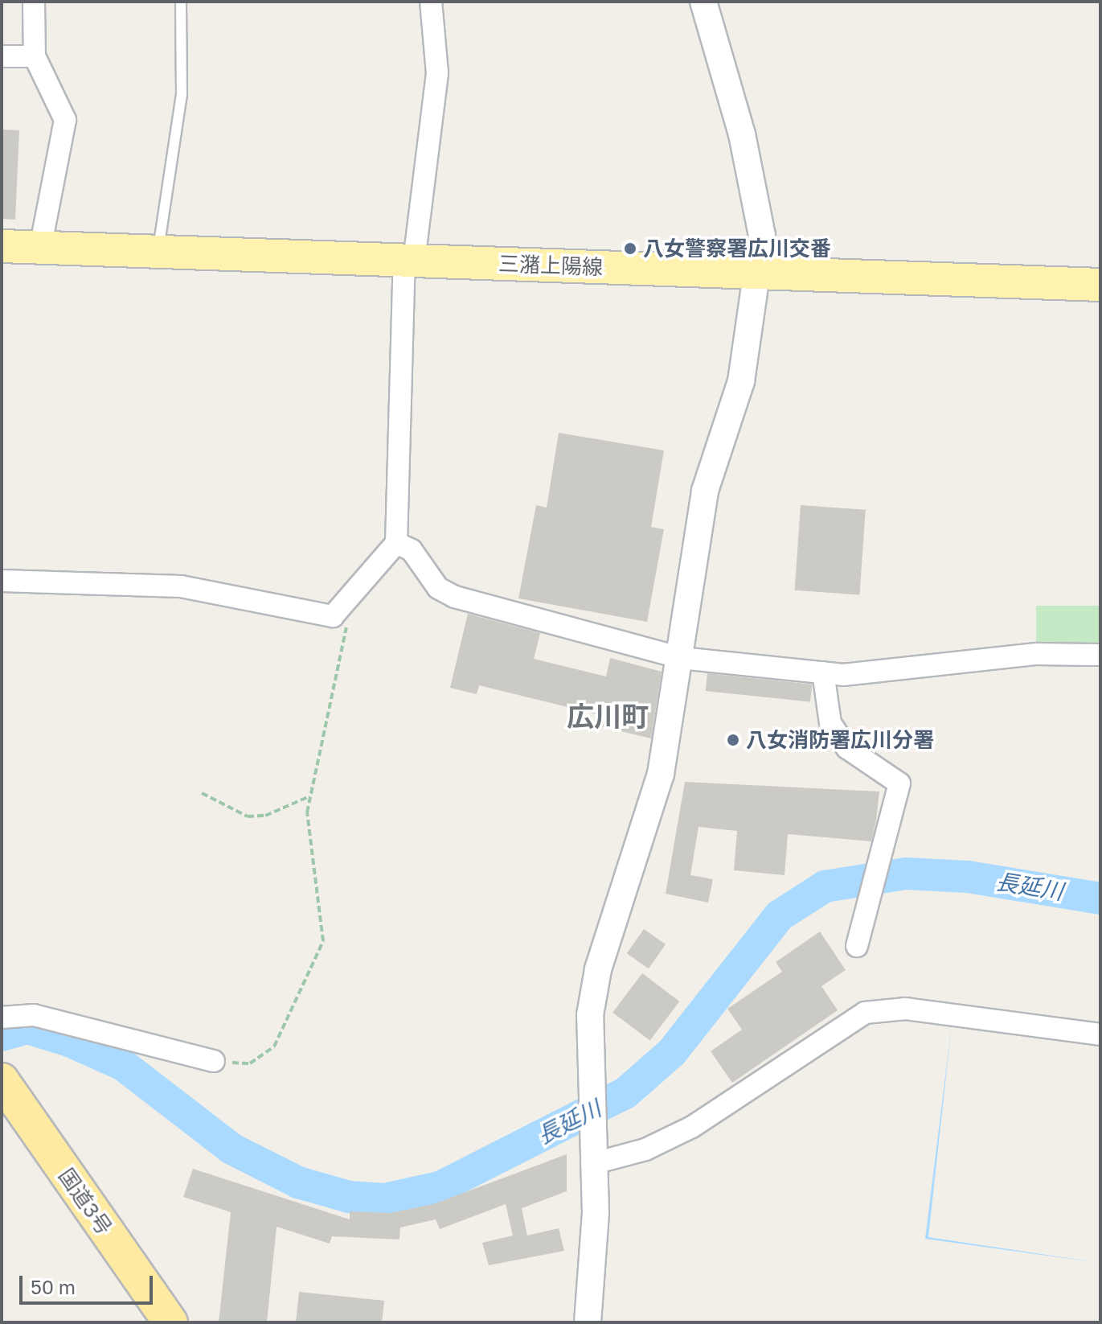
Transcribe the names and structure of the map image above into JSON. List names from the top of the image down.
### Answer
{
  "streets": {
    "highway": ["国道3号"],
    "main road": ["三潴上陽線"]
  },
  "districts": ["広川町"],
  "water": ["長延川"],
  "places": ["八女警察署広川交番", "八女消防署広川分署"],
  "scale_bar": "50 m"
}
